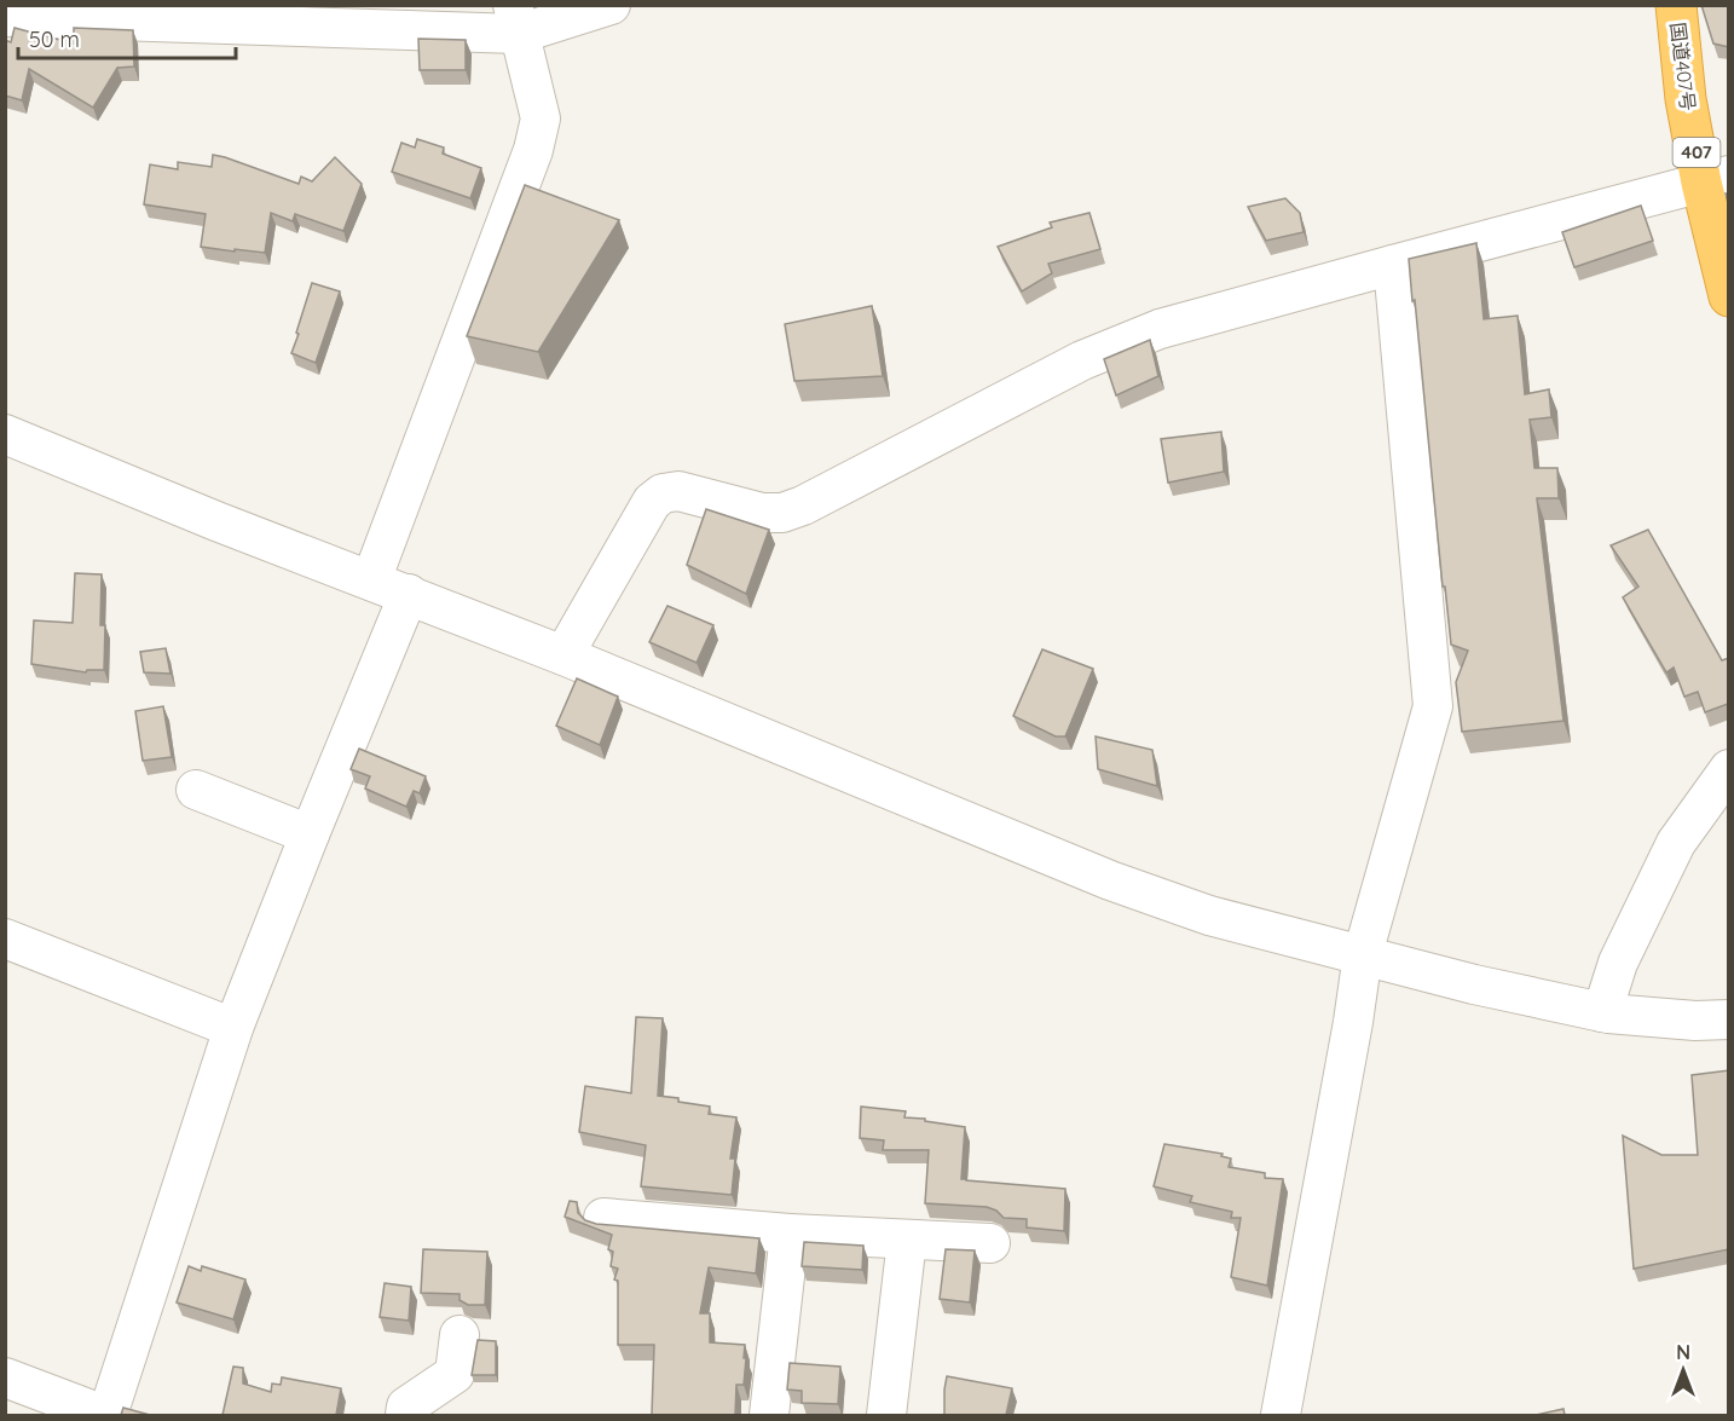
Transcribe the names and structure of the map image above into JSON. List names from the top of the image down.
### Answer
{
  "streets": {
    "highway": ["国道407号", "407"]
  },
  "scale_bar": "50 m",
  "north": "top"
}
